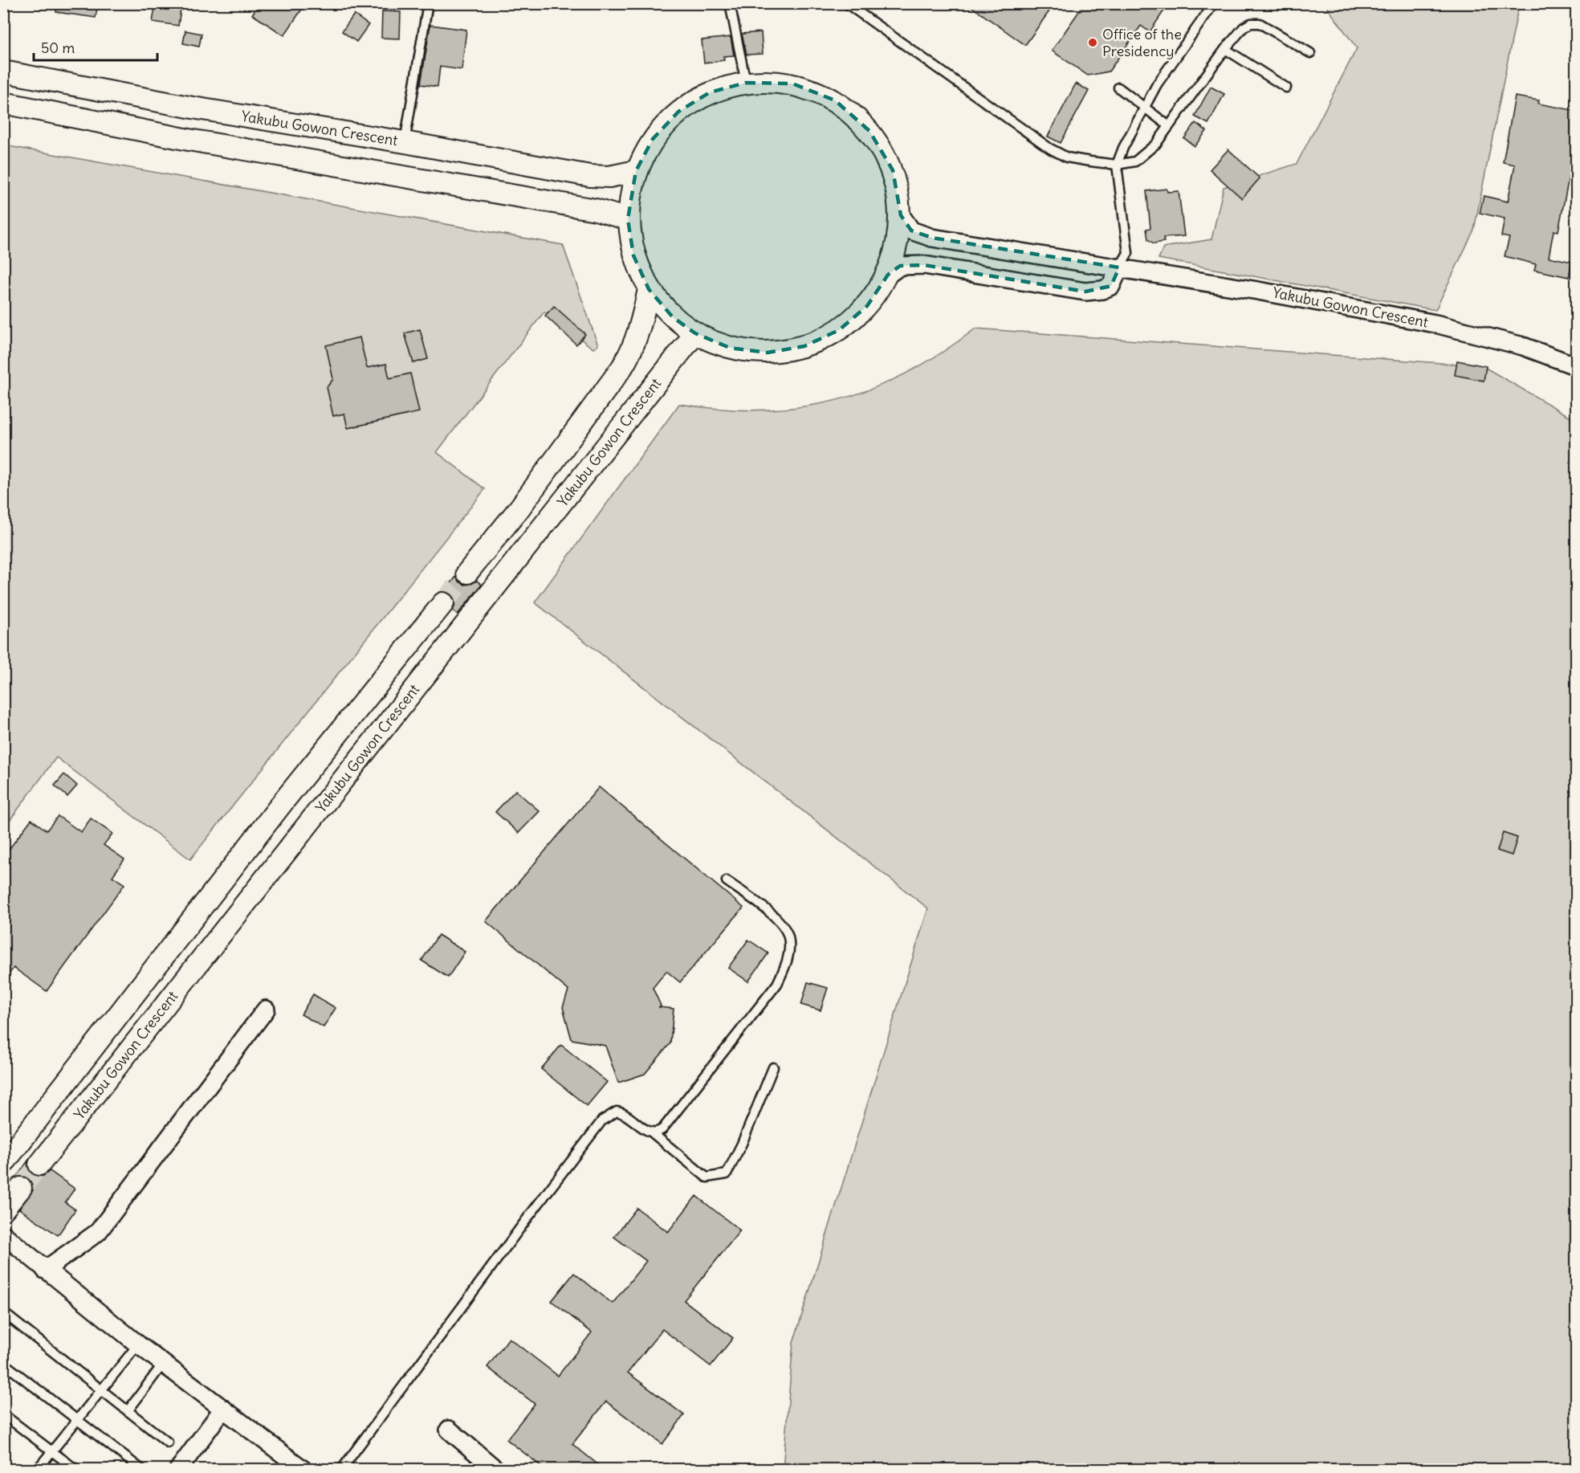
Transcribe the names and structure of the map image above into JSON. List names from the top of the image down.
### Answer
{
  "streets": {
    "street": ["Yakubu Gowon Crescent"]
  },
  "places": ["Office of the Presidency"],
  "scale_bar": "50 m"
}
